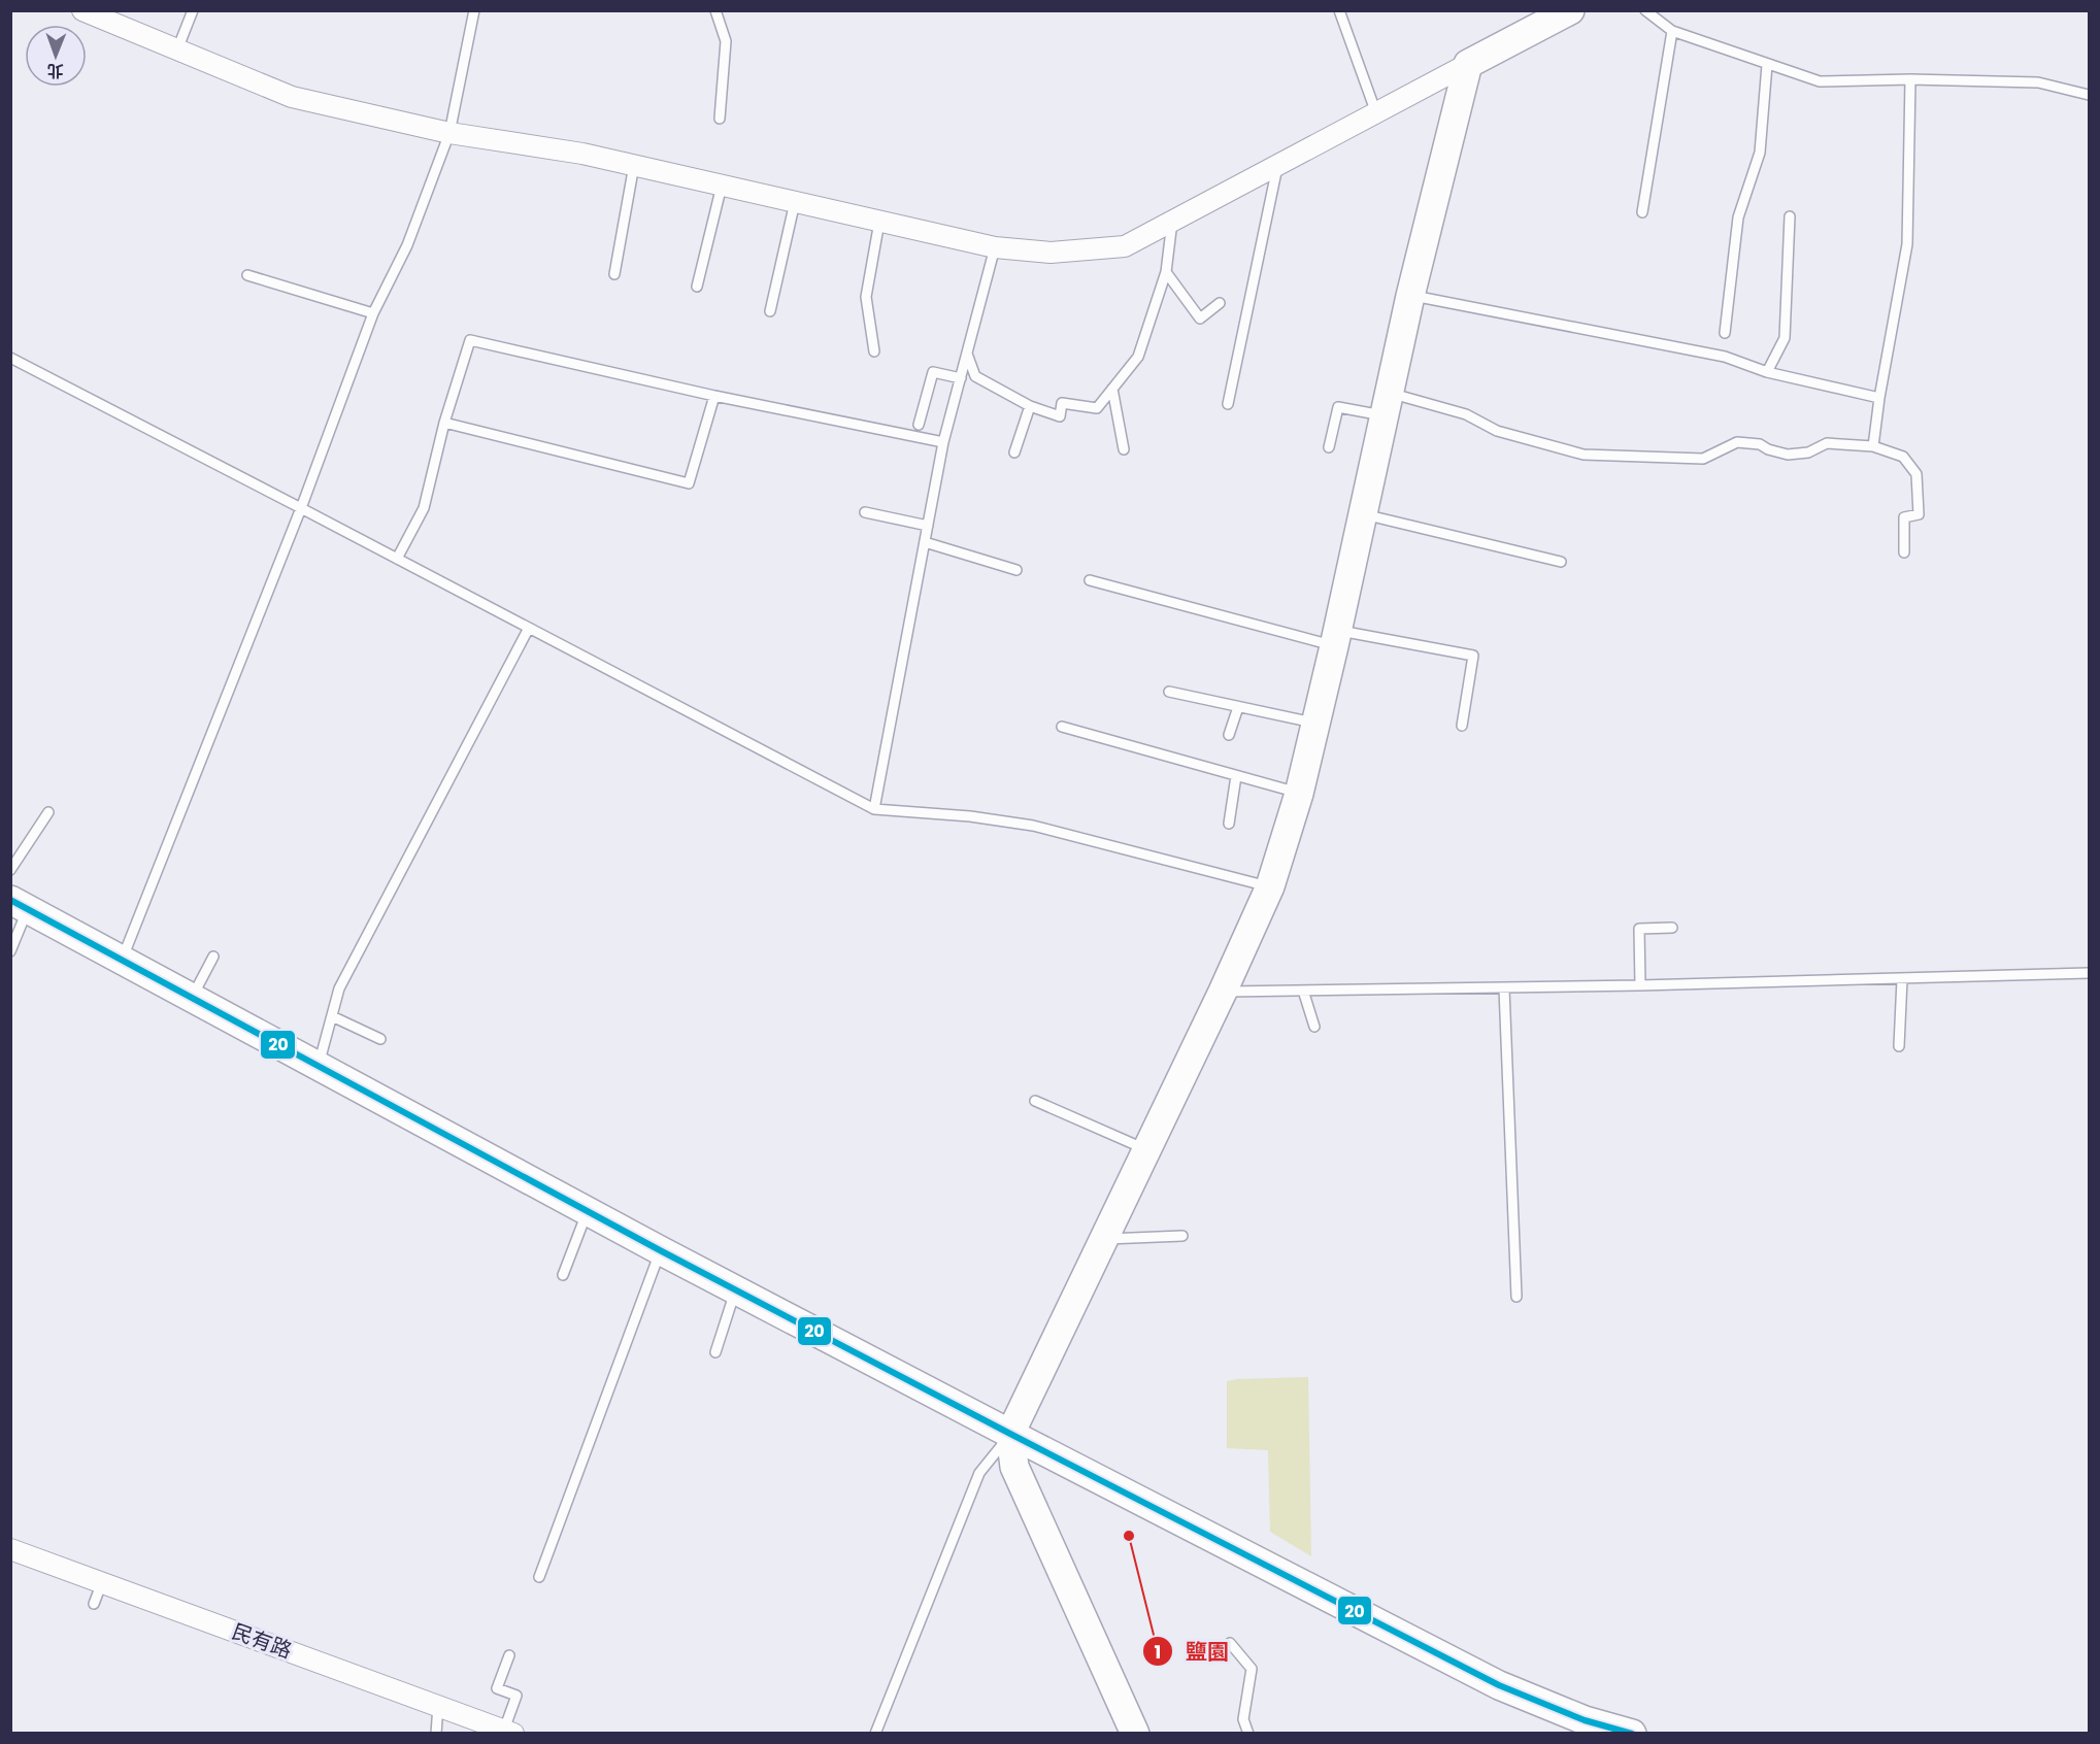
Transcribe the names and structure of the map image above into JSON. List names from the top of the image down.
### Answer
{
  "streets": {
    "street": ["民有路"]
  },
  "places": ["鹽園"],
  "lines": ["transit line 20"],
  "north": "bottom"
}
